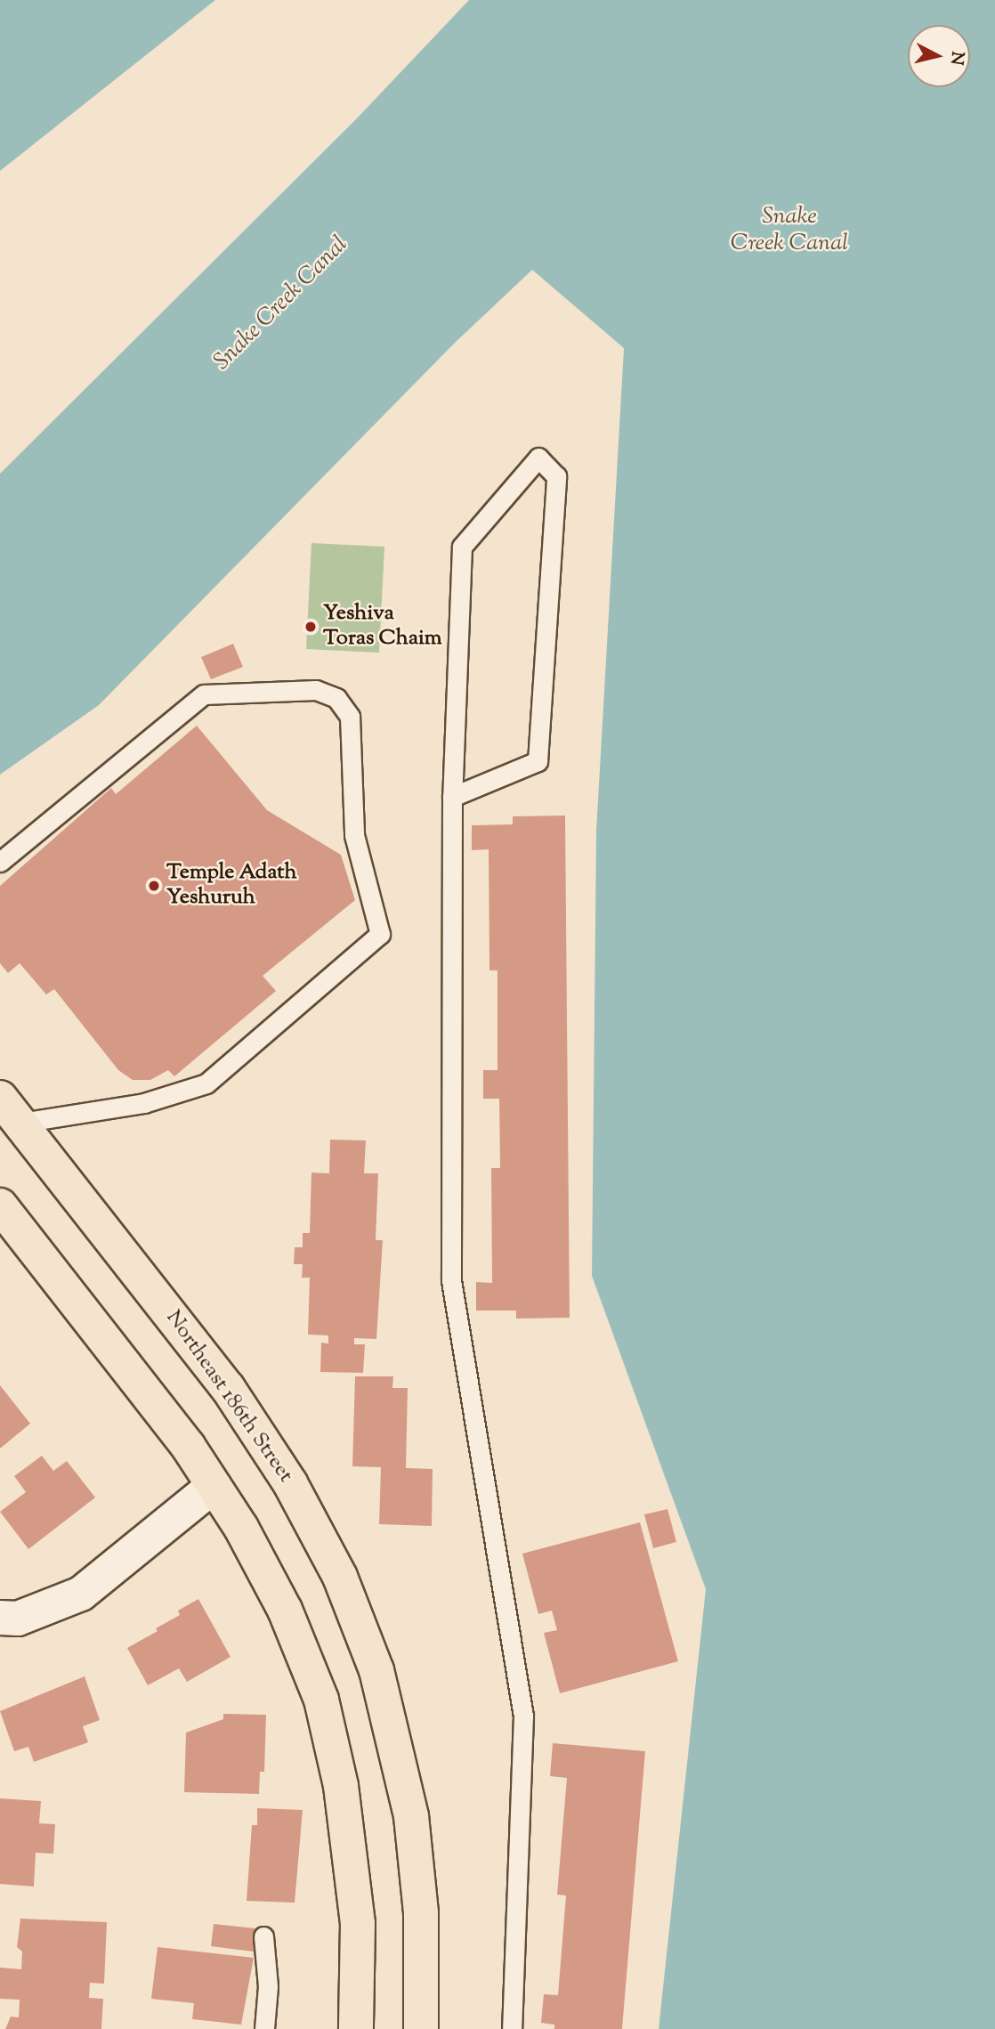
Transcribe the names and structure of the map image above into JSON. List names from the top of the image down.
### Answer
{
  "streets": {
    "main road": ["Northeast 186th Street"]
  },
  "water": ["Snake Creek Canal"],
  "places": ["Yeshiva Toras Chaim", "Temple Adath Yeshuruh"],
  "north": "right"
}
